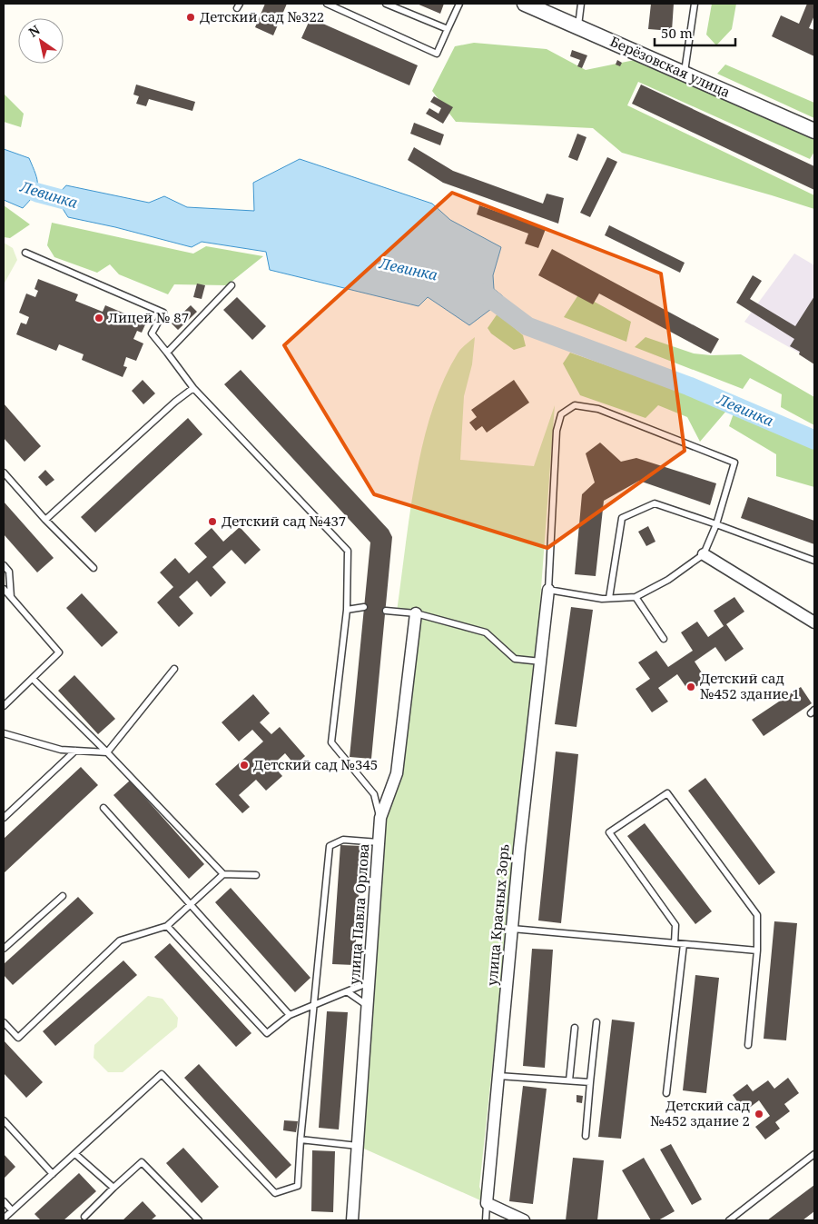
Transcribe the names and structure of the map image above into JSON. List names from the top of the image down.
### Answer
{
  "streets": {
    "street": ["Берёзовская улица", "улица Павла Орлова", "улица Красных Зорь"]
  },
  "water": ["Левинка"],
  "places": [
    "Детский сад №322",
    "Лицей № 87",
    "Детский сад №437",
    "Детский сад №452 здание 1",
    "Детский сад №345",
    "Детский сад №452 здание 2"
  ],
  "scale_bar": "50 m",
  "north": "top left"
}
